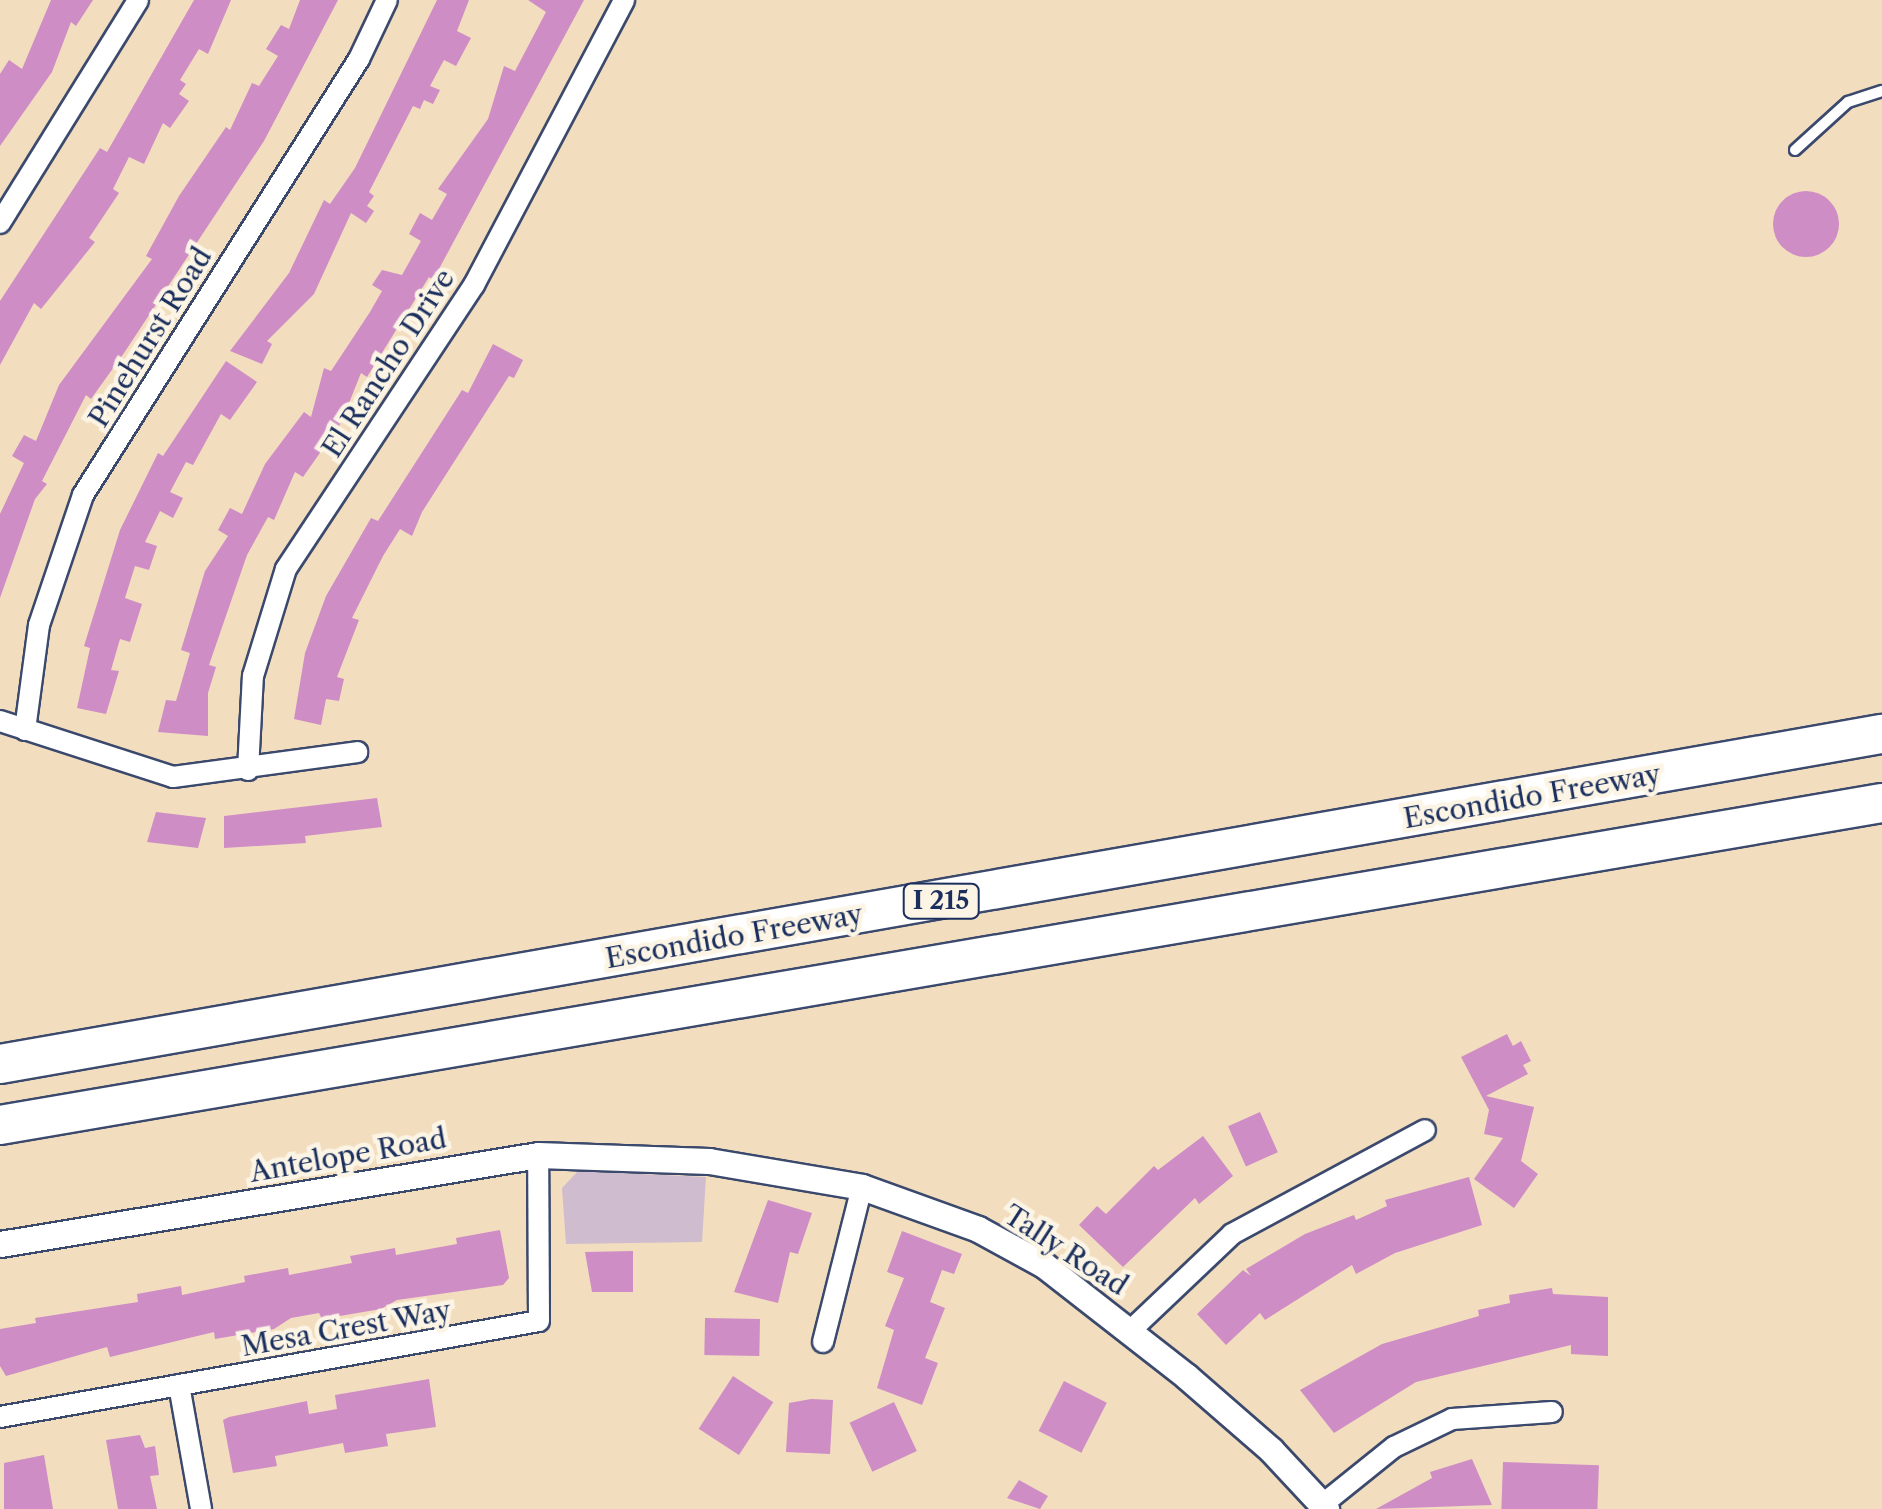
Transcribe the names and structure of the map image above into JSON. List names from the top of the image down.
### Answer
{
  "streets": {
    "highway": ["Escondido Freeway", "I 215"],
    "street": [
      "Pinehurst Road",
      "El Rancho Drive",
      "Antelope Road",
      "Tally Road",
      "Mesa Crest Way"
    ]
  },
  "crossings": [
    ["Antelope Road", "Tally Road"],
    ["Antelope Road", "Mesa Crest Way"]
  ]
}
